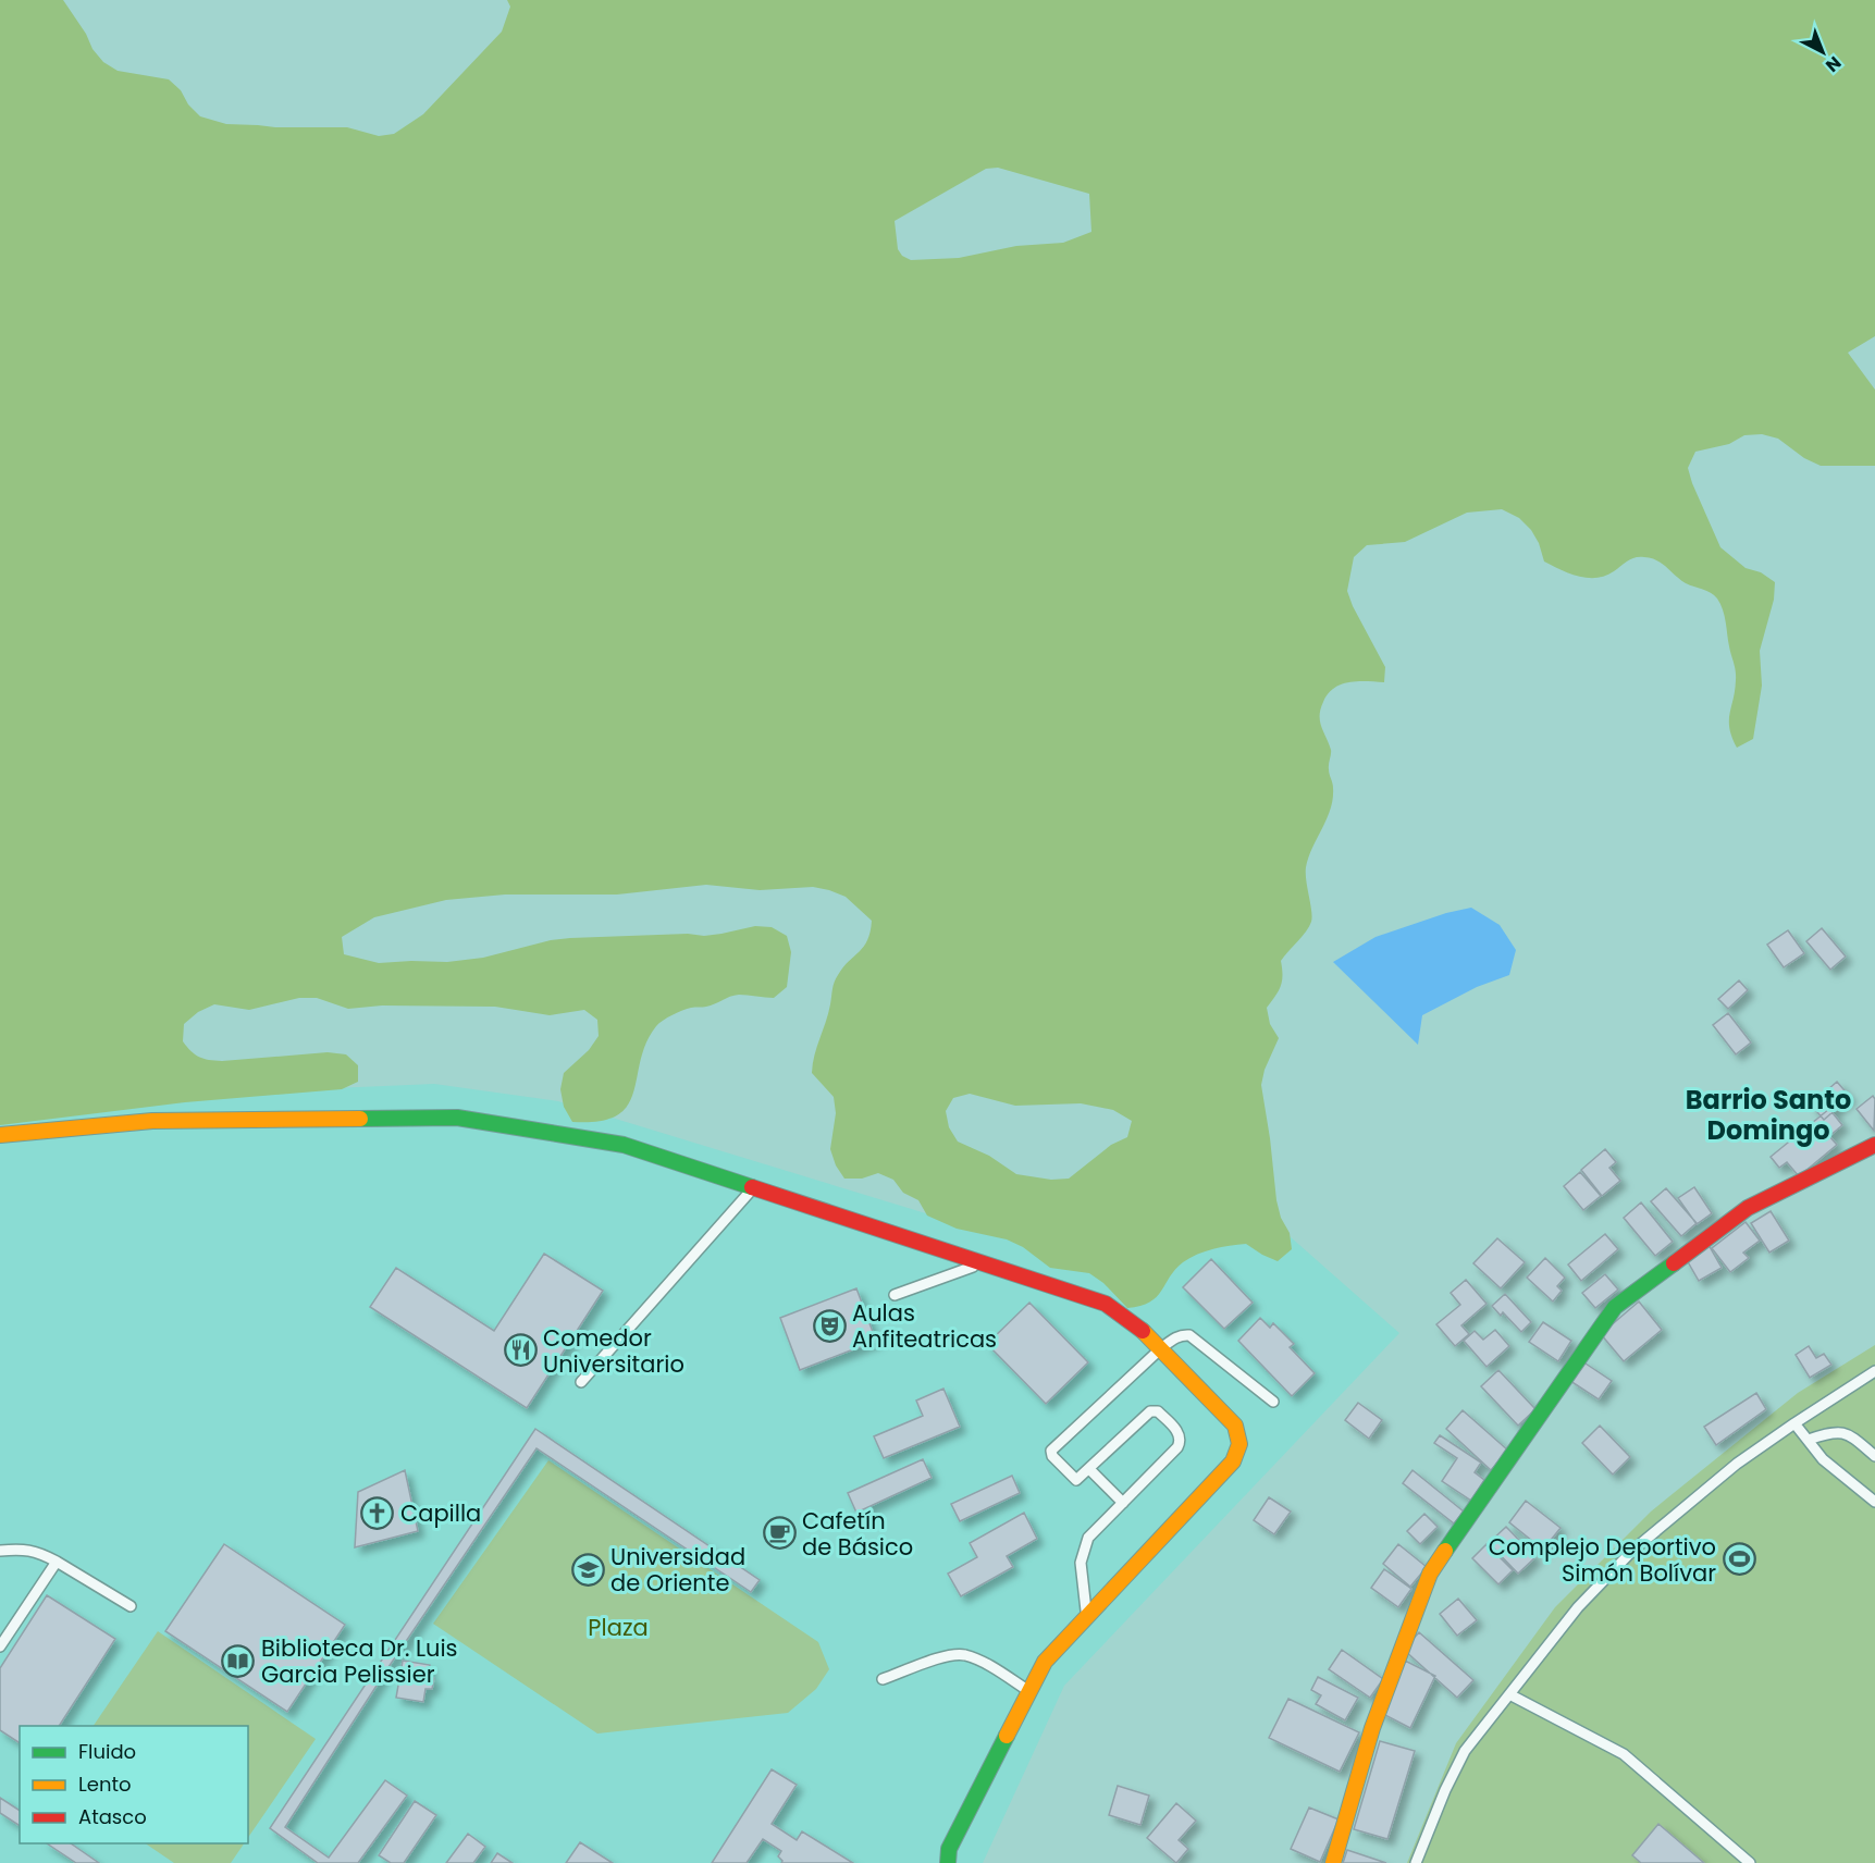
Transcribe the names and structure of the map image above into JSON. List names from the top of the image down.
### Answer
{
  "districts": ["Barrio Santo Domingo"],
  "parks": ["Plaza"],
  "places": {
    "theatre": ["Aulas Anfiteatricas"],
    "restaurant": ["Comedor Universitario"],
    "church": ["Capilla"],
    "cafe": ["Cafetín de Básico"],
    "sports": ["Complejo Deportivo Simón Bolívar"],
    "school or university": ["Universidad de Oriente"],
    "library": ["Biblioteca Dr. Luis Garcia Pelissier"]
  },
  "legend": ["Fluido", "Lento", "Atasco"],
  "north": "bottom right"
}
